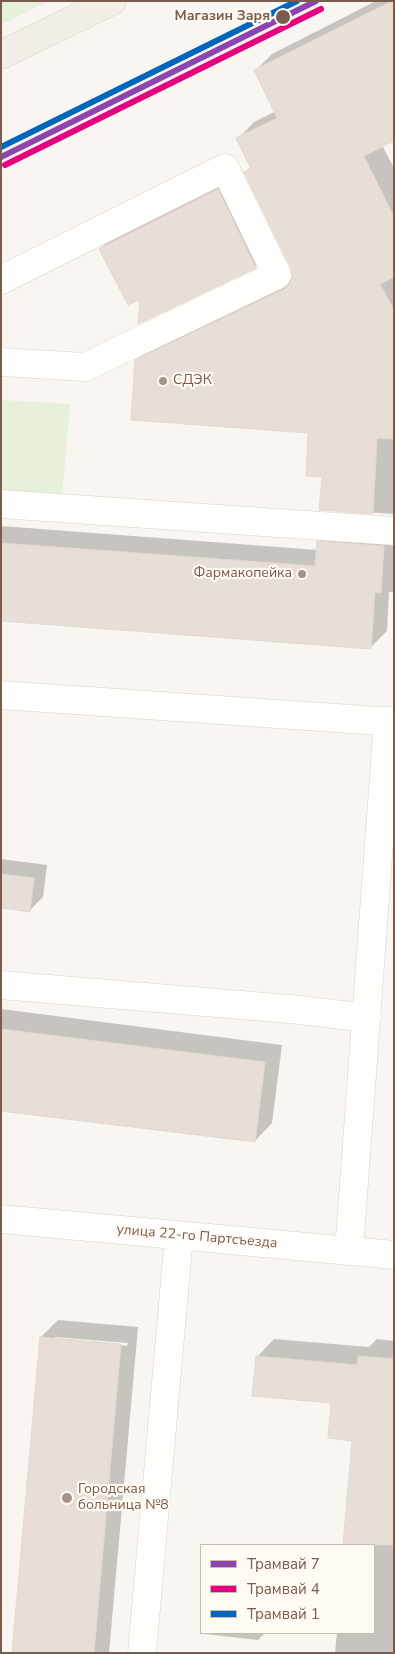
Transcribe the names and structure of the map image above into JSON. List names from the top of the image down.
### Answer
{
  "streets": {
    "street": ["улица 22-го Партсъезда"]
  },
  "places": [
    "Магазин Заря",
    "СДЭК",
    "Фармакопейка",
    "Городская больница №8"
  ],
  "lines": ["tram line 7", "tram line 1", "tram line 4"],
  "legend": ["Трамвай 7", "Трамвай 4", "Трамвай 1"]
}
